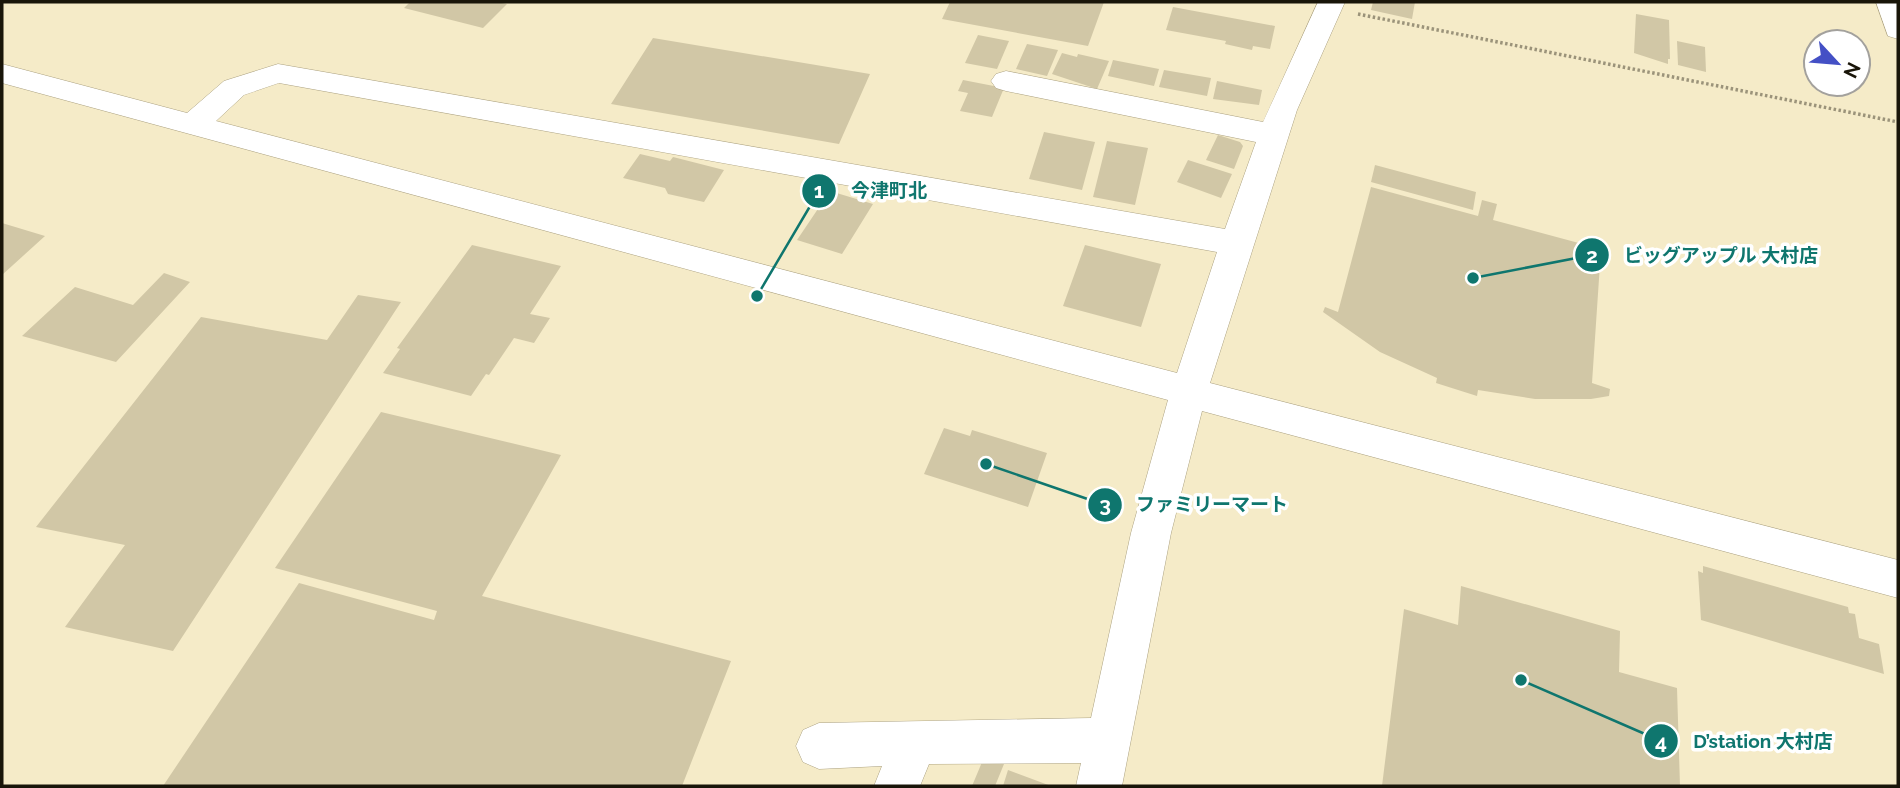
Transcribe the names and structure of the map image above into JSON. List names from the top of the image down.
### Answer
{
  "places": [
    "ビッグアップル 大村店",
    "今津町北",
    "ファミリーマート",
    "D’station 大村店"
  ],
  "north": "bottom right"
}
